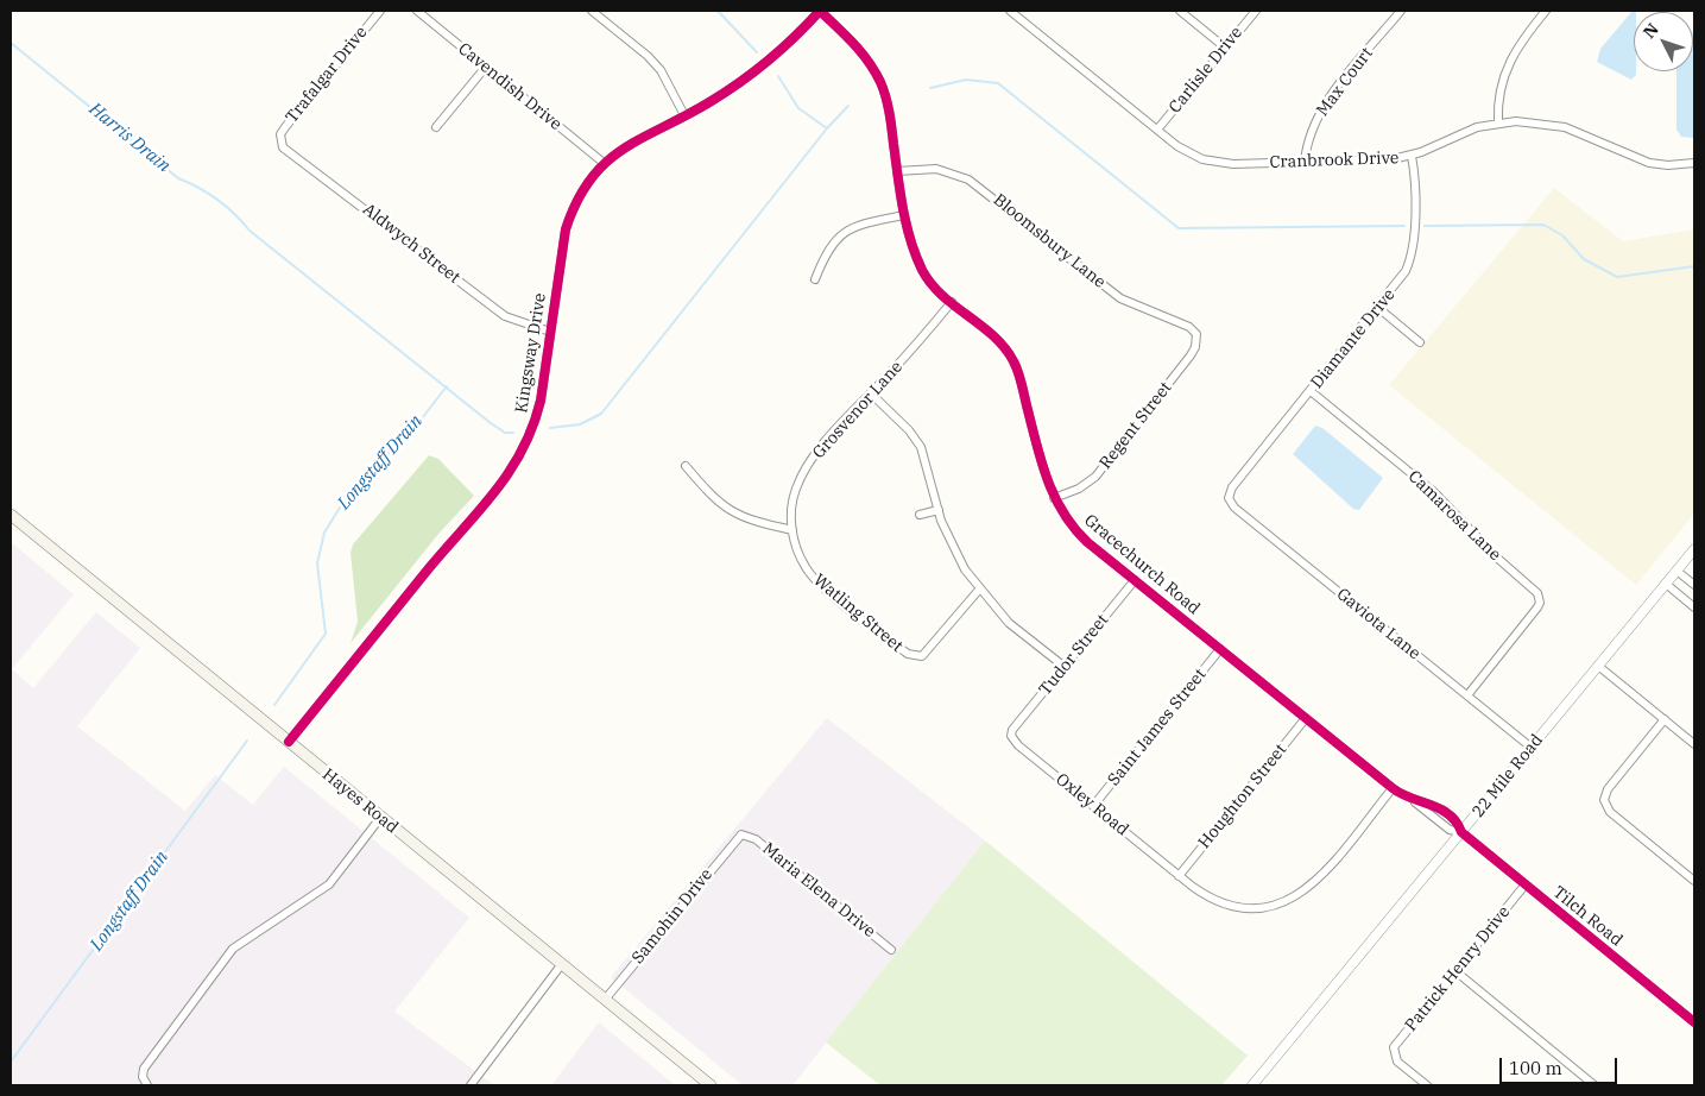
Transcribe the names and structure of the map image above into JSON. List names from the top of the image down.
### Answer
{
  "streets": {
    "main road": ["Hayes Road"],
    "street": [
      "Carlisle Drive",
      "Trafalgar Drive",
      "Max Court",
      "Cavendish Drive",
      "Cranbrook Drive",
      "Bloomsbury Lane",
      "Aldwych Street",
      "Diamante Drive",
      "Kingsway Drive",
      "Grosvenor Lane",
      "Regent Street",
      "Camarosa Lane",
      "Gracechurch Road",
      "Watling Street",
      "Gaviota Lane",
      "Tudor Street",
      "Saint James Street",
      "22 Mile Road",
      "Houghton Street",
      "Oxley Road",
      "Maria Elena Drive",
      "Samohin Drive",
      "Tilch Road",
      "Patrick Henry Drive"
    ]
  },
  "crossings": [
    ["Carlisle Drive", "Cranbrook Drive"],
    ["Trafalgar Drive", "Aldwych Street"],
    ["Max Court", "Cranbrook Drive"],
    ["Cavendish Drive", "Kingsway Drive"],
    ["Cranbrook Drive", "Diamante Drive"],
    ["Bloomsbury Lane", "Regent Street"],
    ["Bloomsbury Lane", "Gracechurch Road"],
    ["Aldwych Street", "Kingsway Drive"],
    ["Diamante Drive", "Camarosa Lane"],
    ["Diamante Drive", "Gaviota Lane"],
    ["Kingsway Drive", "Gracechurch Road"],
    ["Kingsway Drive", "Hayes Road"],
    ["Grosvenor Lane", "Gracechurch Road"],
    ["Grosvenor Lane", "Watling Street"],
    ["Regent Street", "Gracechurch Road"],
    ["Camarosa Lane", "Gaviota Lane"],
    ["Gracechurch Road", "Tudor Street"],
    ["Gracechurch Road", "Saint James Street"],
    ["Gracechurch Road", "22 Mile Road"],
    ["Gracechurch Road", "Houghton Street"],
    ["Gracechurch Road", "Oxley Road"],
    ["Gracechurch Road", "Tilch Road"],
    ["Gaviota Lane", "22 Mile Road"],
    ["Tudor Street", "Oxley Road"],
    ["Saint James Street", "Oxley Road"],
    ["22 Mile Road", "Tilch Road"],
    ["Houghton Street", "Oxley Road"],
    ["Hayes Road", "Samohin Drive"],
    ["Maria Elena Drive", "Samohin Drive"],
    ["Tilch Road", "Patrick Henry Drive"]
  ],
  "water": ["Harris Drain", "Longstaff Drain"],
  "scale_bar": "100 m",
  "north": "top left"
}
